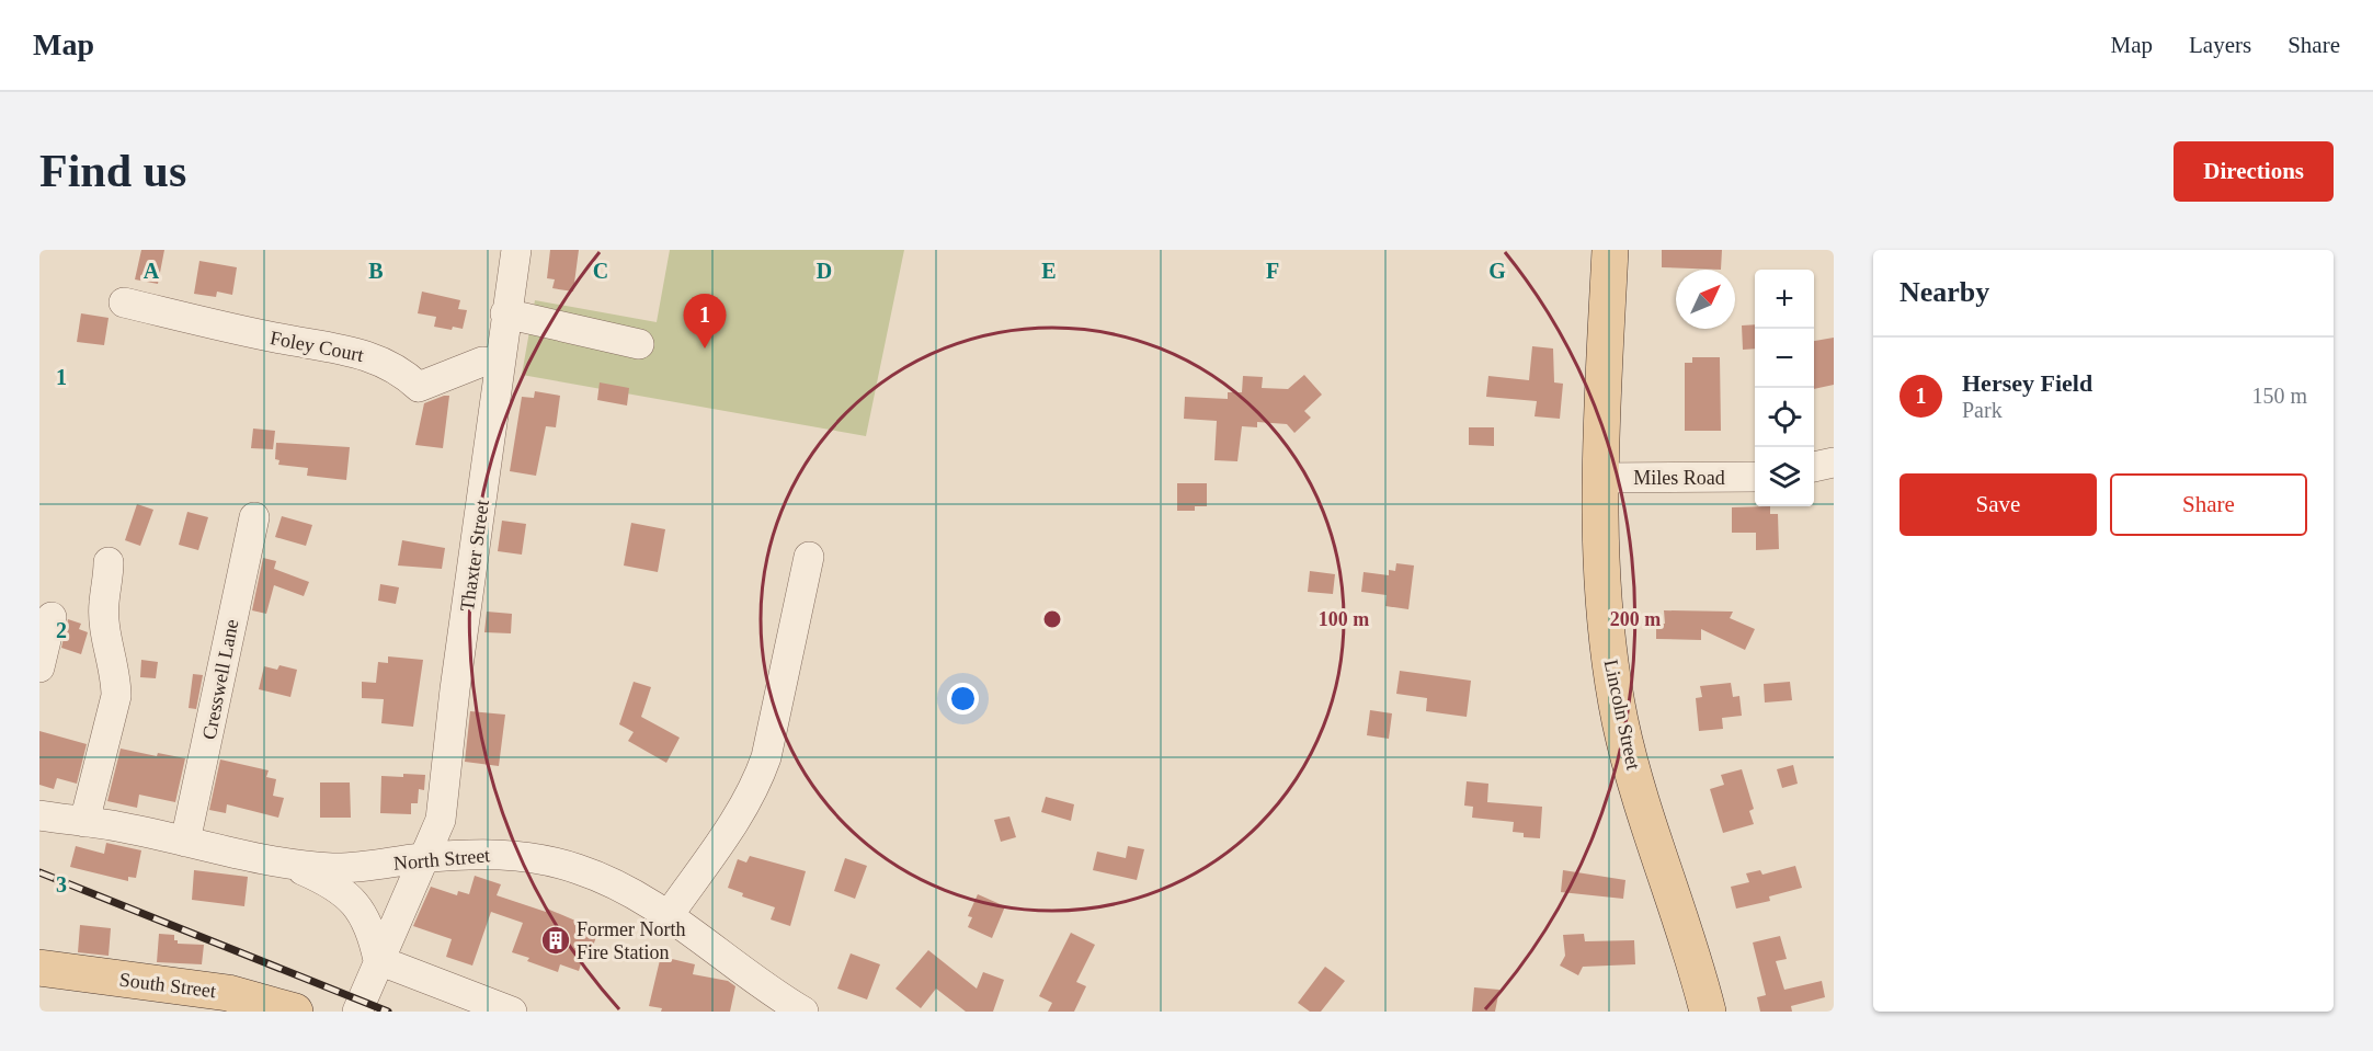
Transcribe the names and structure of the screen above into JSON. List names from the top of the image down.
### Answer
{
  "streets": {
    "main road": ["Lincoln Street", "South Street"],
    "street": [
      "Foley Court",
      "Miles Road",
      "Thaxter Street",
      "Cresswell Lane",
      "North Street"
    ]
  },
  "crossings": [
    ["Foley Court", "Thaxter Street"],
    ["Miles Road", "Lincoln Street"],
    ["Thaxter Street", "North Street"],
    ["Cresswell Lane", "North Street"]
  ],
  "places": {
    "building": ["Former North Fire Station"]
  },
  "north": "top right",
  "page": {
    "header": "Map",
    "nav": ["Map", "Layers", "Share"],
    "buttons": [
      "Directions",
      ["Save", "Share"]
    ],
    "title": "Find us",
    "heading": "Nearby",
    "map_buttons": ["+", "−"],
    "pins": "1",
    "list": [
      {
        "mark": "1",
        "name": "Hersey Field",
        "note": "Park",
        "value": "150 m"
      }
    ]
  },
  "grid": {
    "columns": [
      "A",
      "B",
      "C",
      "D",
      "E",
      "F",
      "G"
    ],
    "rows": ["1", "2", "3"]
  },
  "rings": ["100 m", "200 m"]
}
